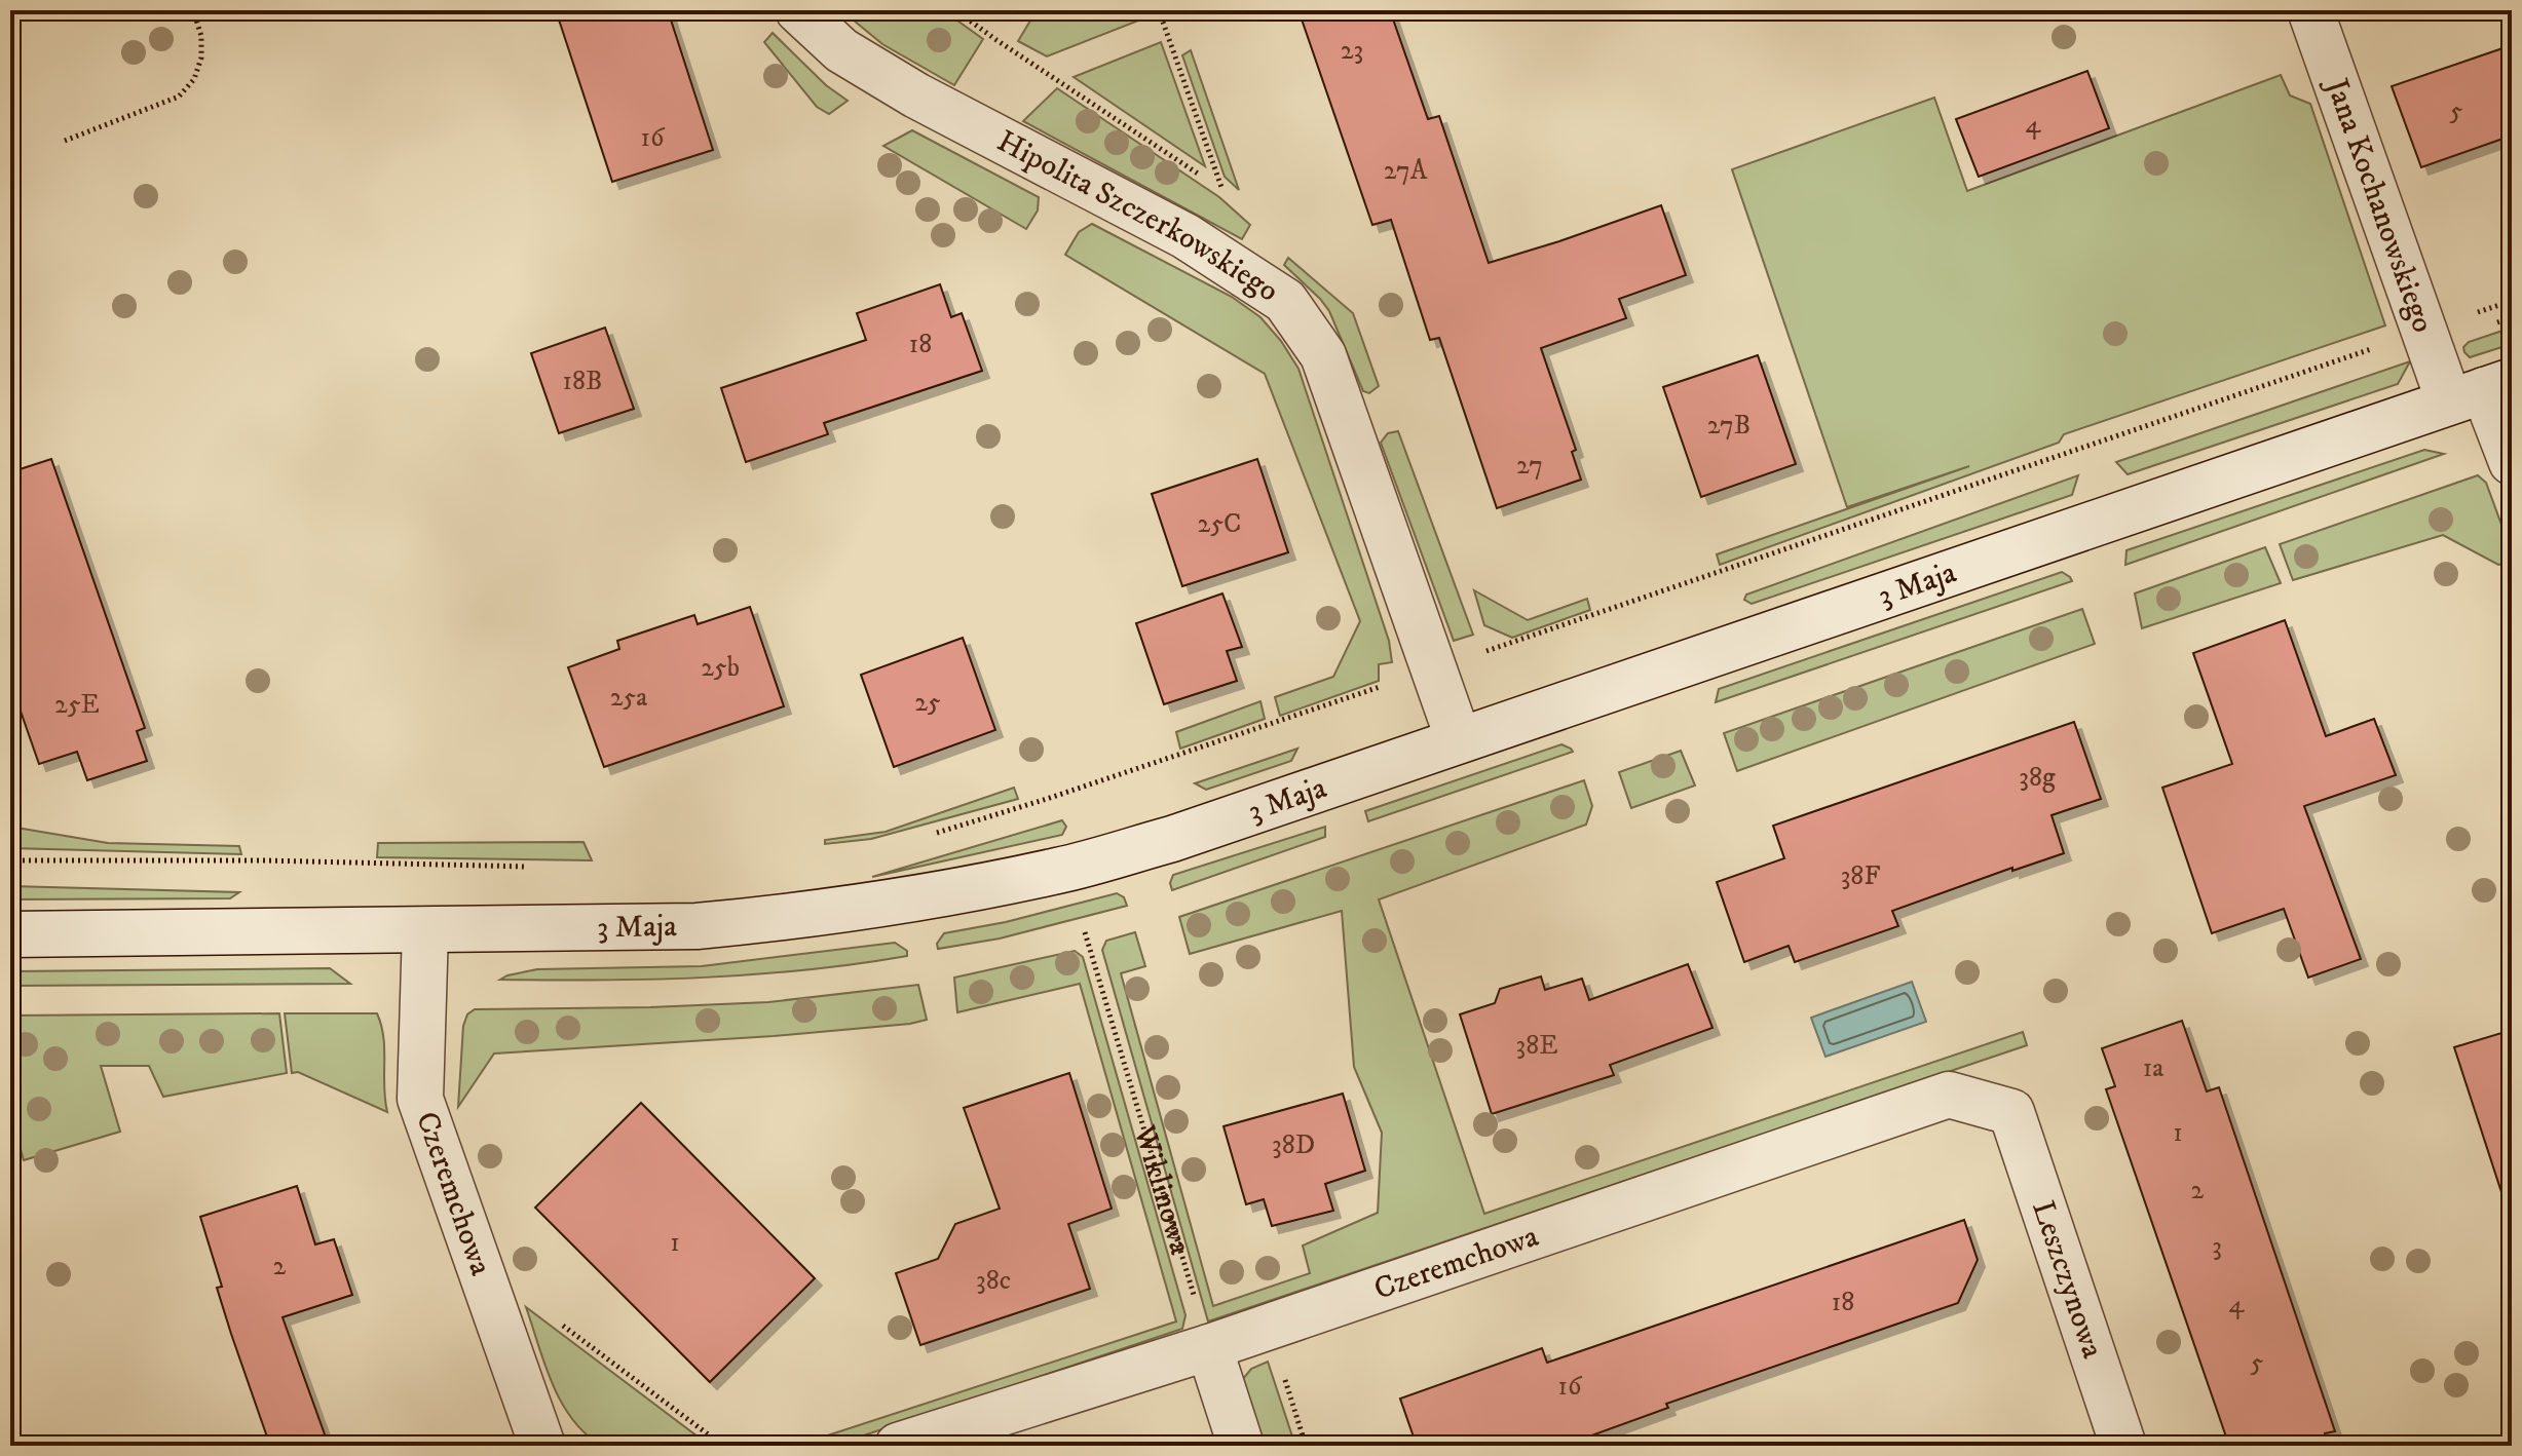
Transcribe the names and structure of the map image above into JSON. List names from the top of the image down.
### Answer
{
  "streets": {
    "street": [
      "Jana Kochanowskiego",
      "Hipolita Szczerkowskiego",
      "3 Maja",
      "Czeremchowa",
      "Leszczynowa"
    ],
    "path": ["Wiklinowa"]
  },
  "crossings": [
    ["Jana Kochanowskiego", "3 Maja"],
    ["Hipolita Szczerkowskiego", "3 Maja"],
    ["3 Maja", "Czeremchowa"],
    ["Wiklinowa", "Czeremchowa"],
    ["Czeremchowa", "Leszczynowa"]
  ],
  "house_numbers": [
    "23",
    "5",
    "4",
    "16",
    "27A",
    "18",
    "18B",
    "27B",
    "27",
    "25C",
    "25b",
    "25a",
    "25",
    "25E",
    "38g",
    "38F",
    "38E",
    "1a",
    "1",
    "38D",
    "2",
    "1",
    "3",
    "2",
    "38c",
    "18",
    "4",
    "5",
    "16"
  ]
}
